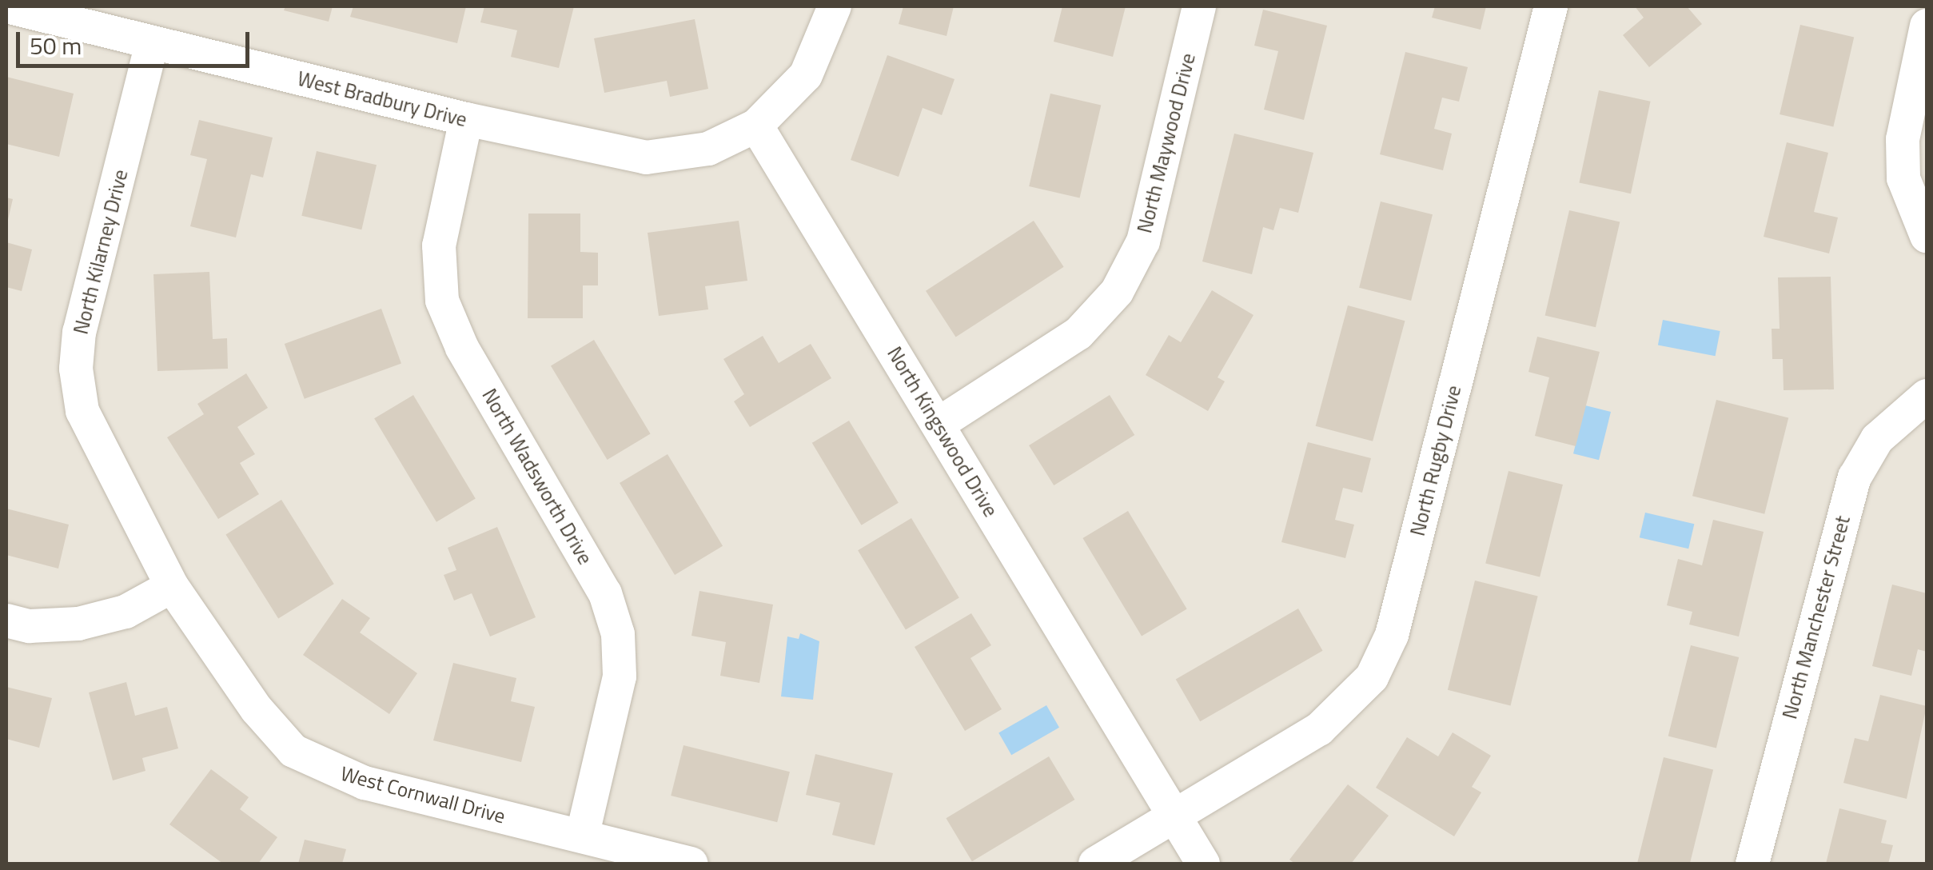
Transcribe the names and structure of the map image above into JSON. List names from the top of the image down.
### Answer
{
  "streets": {
    "street": [
      "West Bradbury Drive",
      "North Maywood Drive",
      "North Kilarney Drive",
      "North Kingswood Drive",
      "North Rugby Drive",
      "North Wadsworth Drive",
      "North Manchester Street",
      "West Cornwall Drive"
    ]
  },
  "crossings": [
    ["West Bradbury Drive", "North Kilarney Drive"],
    ["West Bradbury Drive", "North Kingswood Drive"],
    ["West Bradbury Drive", "North Wadsworth Drive"],
    ["North Maywood Drive", "North Kingswood Drive"],
    ["North Kilarney Drive", "West Cornwall Drive"],
    ["North Kingswood Drive", "North Rugby Drive"],
    ["North Wadsworth Drive", "West Cornwall Drive"]
  ],
  "scale_bar": "50 m"
}
